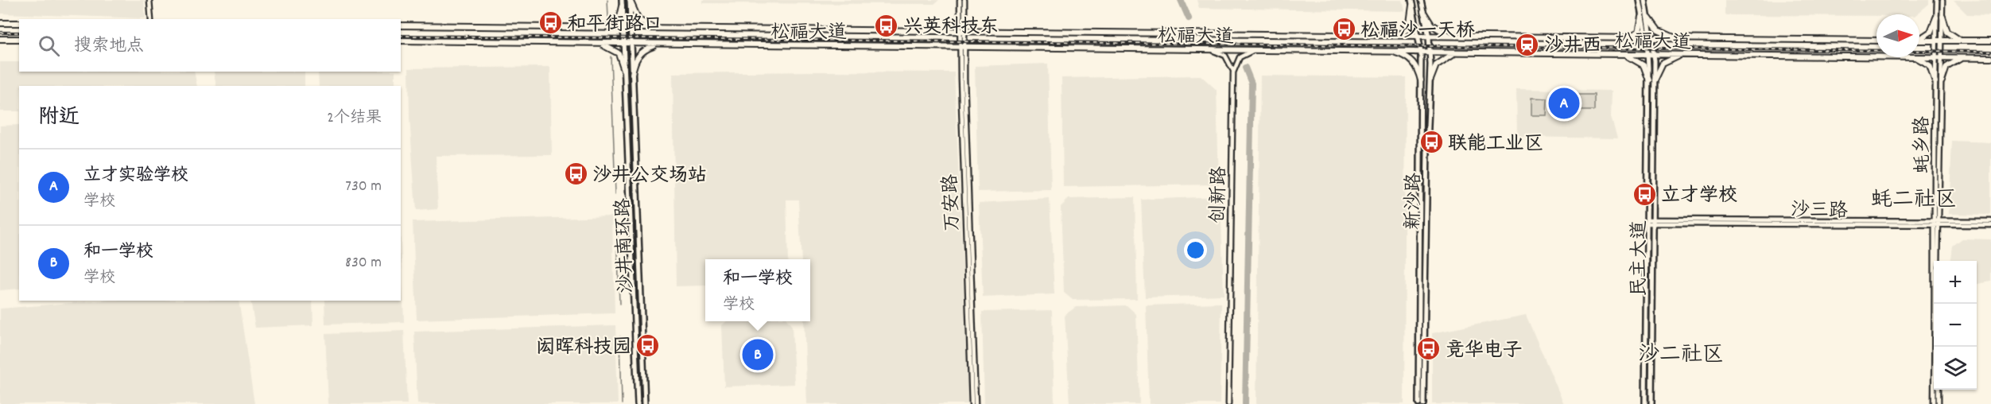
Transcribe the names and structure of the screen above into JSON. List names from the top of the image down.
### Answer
{
  "streets": {
    "main road": [
      "松福大道",
      "新沙路",
      "沙井南环路",
      "民主大道"
    ],
    "street": [
      "蚝乡路",
      "创新路",
      "万安路",
      "沙三路"
    ]
  },
  "crossings": [
    ["松福大道", "蚝乡路"],
    ["松福大道", "新沙路"],
    ["松福大道", "万安路"],
    ["松福大道", "沙井南环路"],
    ["松福大道", "民主大道"],
    ["蚝乡路", "沙三路"],
    ["沙三路", "民主大道"]
  ],
  "districts": ["蚝二社区", "沙二社区"],
  "places": {
    "bus stop": [
      "和平街路口",
      "兴英科技东",
      "松福沙一天桥",
      "联能工业区",
      "沙井公交场站",
      "立才学校",
      "闳晖科技园",
      "竞华电子"
    ],
    "station": ["沙井西"]
  },
  "north": "right",
  "page": {
    "search": "搜索地点",
    "pins": ["A", "B"],
    "heading": ["附近", "2个结果"],
    "list": [
      {
        "mark": "A",
        "name": "立才实验学校",
        "note": "学校",
        "value": "730 m"
      },
      {
        "mark": "B",
        "name": "和一学校",
        "note": "学校",
        "value": "830 m"
      }
    ],
    "popup": ["和一学校", "学校"],
    "map_buttons": ["+", "−"]
  }
}
